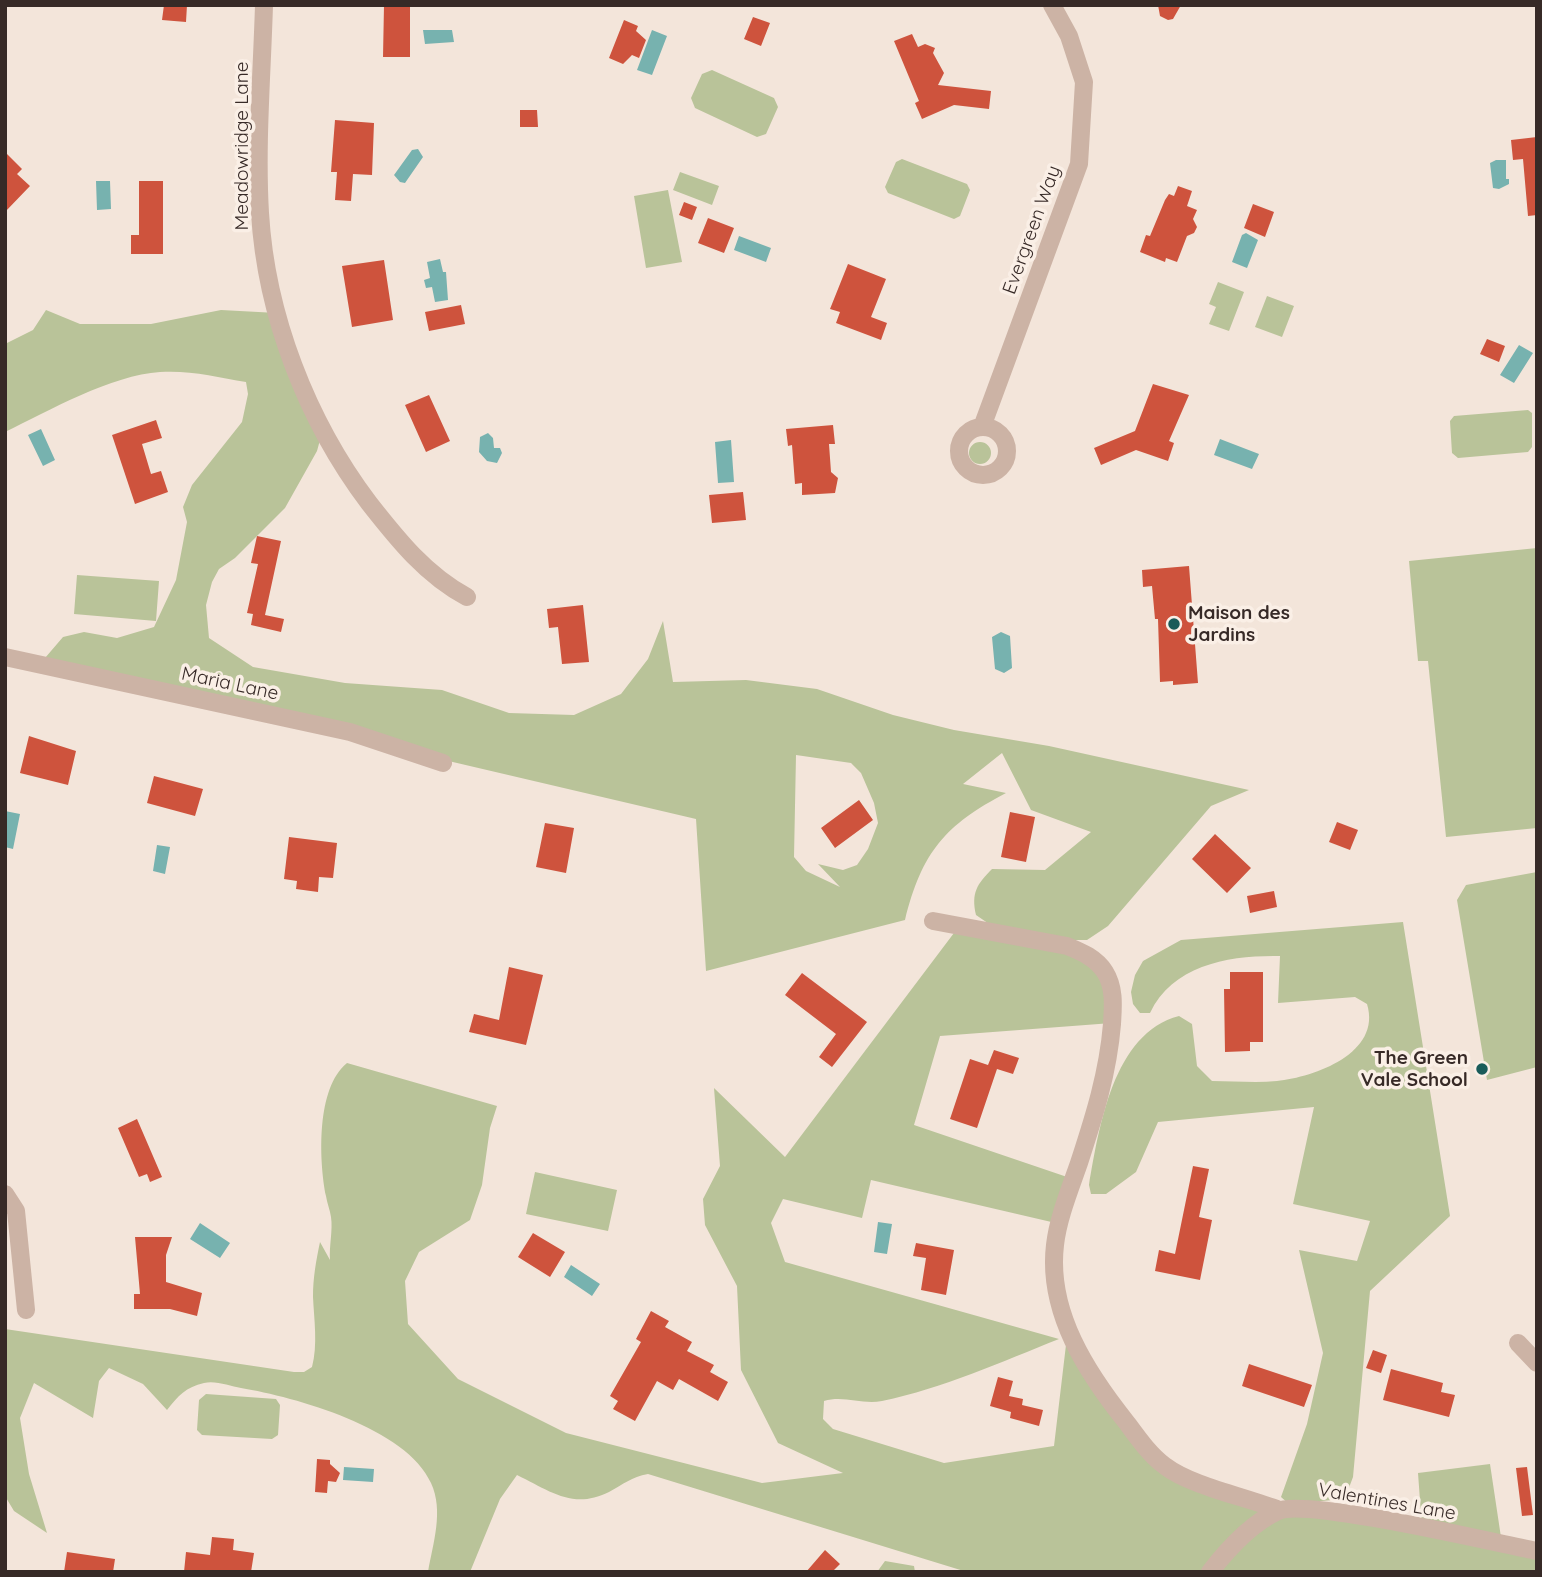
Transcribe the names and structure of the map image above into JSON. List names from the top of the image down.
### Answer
{
  "streets": {
    "street": [
      "Meadowridge Lane",
      "Evergreen Way",
      "Maria Lane",
      "Valentines Lane"
    ]
  },
  "places": ["Maison des Jardins", "The Green Vale School"]
}
